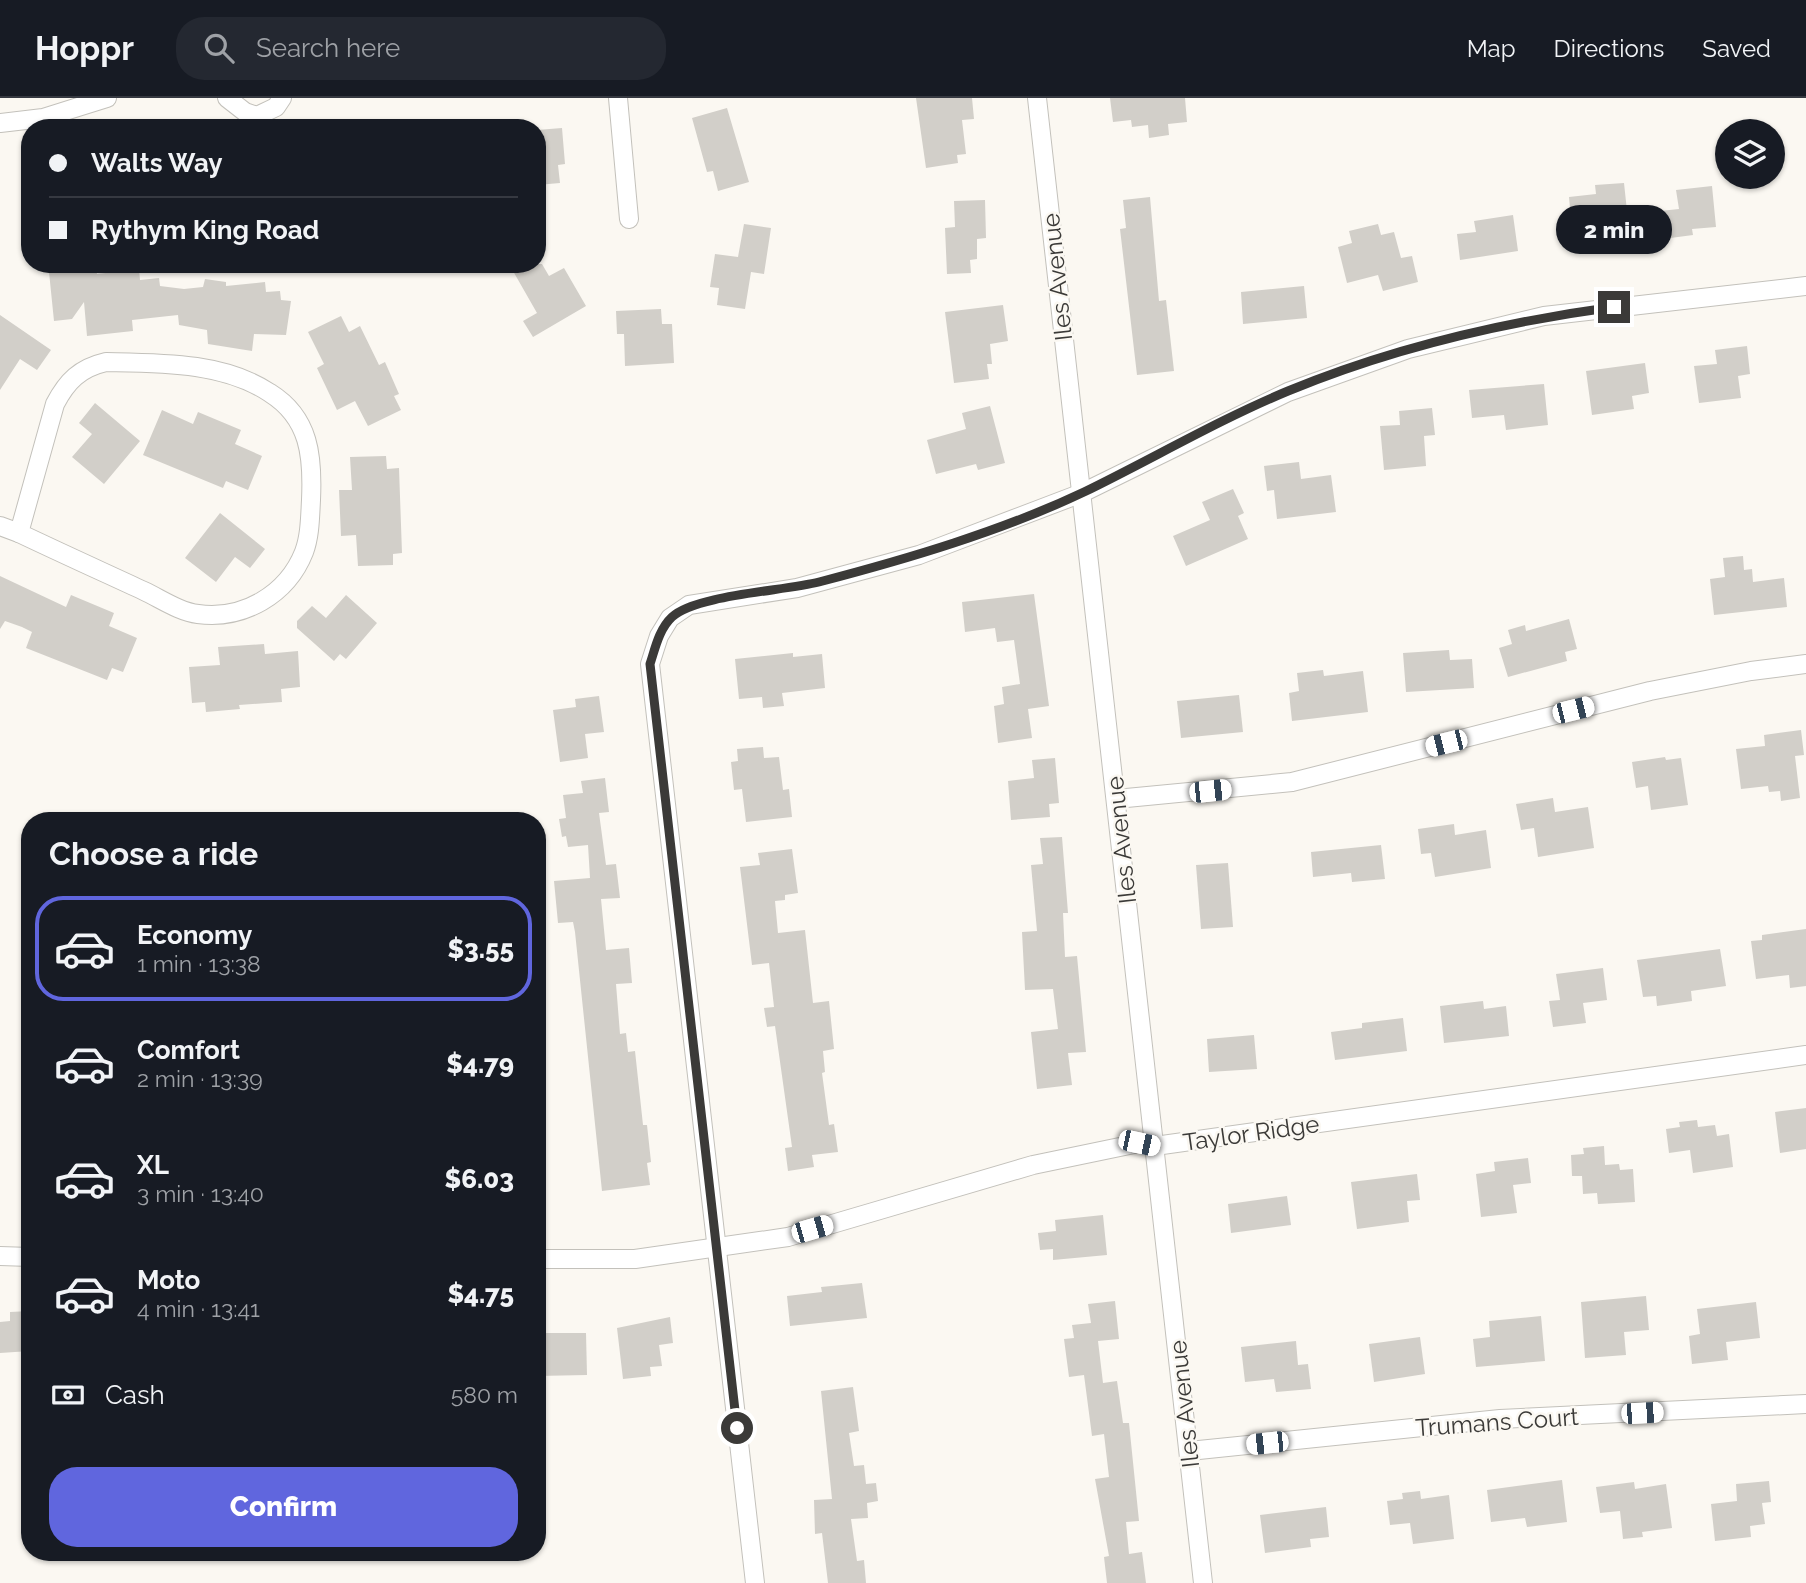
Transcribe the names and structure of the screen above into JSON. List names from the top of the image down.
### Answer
{
  "streets": {
    "street": ["Iles Avenue", "Taylor Ridge", "Trumans Court"]
  },
  "crossings": [
    ["Iles Avenue", "Taylor Ridge"],
    ["Iles Avenue", "Trumans Court"]
  ],
  "page": {
    "header": "Hoppr",
    "search": "Search here",
    "nav": ["Map", "Directions", "Saved"],
    "banner": ["Walts Way", "Rythym King Road"],
    "bubble": "2 min",
    "heading": "Choose a ride",
    "list": [
      {
        "name": "Economy",
        "note": "1 min · 13:38",
        "value": "$3.55"
      },
      {
        "name": "Comfort",
        "note": "2 min · 13:39",
        "value": "$4.79"
      },
      {
        "name": "XL",
        "note": "3 min · 13:40",
        "value": "$6.03"
      },
      {
        "name": "Moto",
        "note": "4 min · 13:41",
        "value": "$4.75"
      }
    ],
    "pay": ["Cash", "580 m"],
    "buttons": "Confirm"
  }
}
